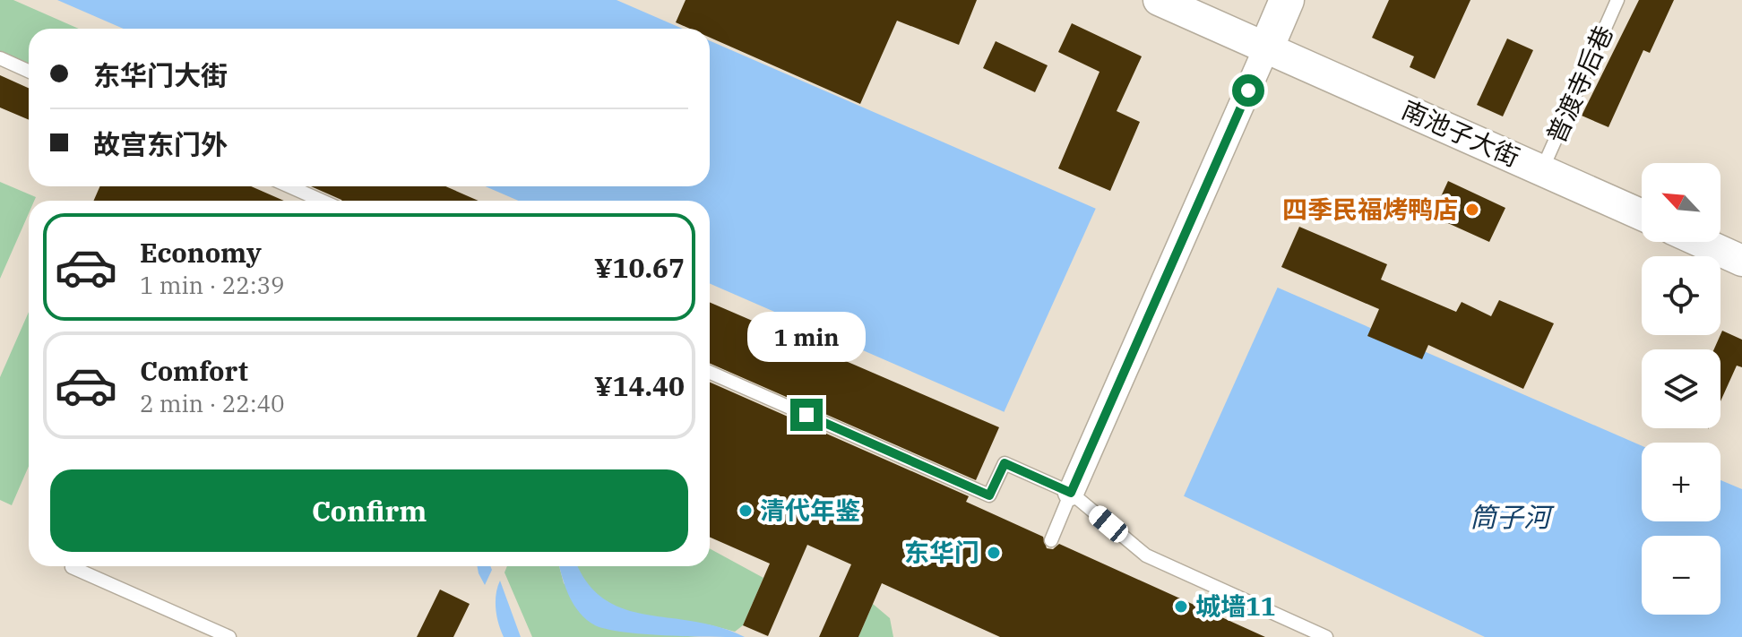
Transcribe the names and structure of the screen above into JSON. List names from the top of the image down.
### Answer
{
  "streets": {
    "street": ["南池子大街"],
    "lane": ["普渡寺后巷"]
  },
  "crossings": [
    ["普渡寺后巷", "南池子大街"]
  ],
  "water": ["筒子河"],
  "places": [
    "四季民福烤鸭店",
    "清代年鉴",
    "东华门",
    "城墙11"
  ],
  "north": "top left",
  "page": {
    "banner": ["东华门大街", "故宫东门外"],
    "map_buttons": ["+", "−"],
    "list": [
      {
        "name": "Economy",
        "note": "1 min · 22:39",
        "value": "¥10.67"
      },
      {
        "name": "Comfort",
        "note": "2 min · 22:40",
        "value": "¥14.40"
      }
    ],
    "bubble": "1 min",
    "buttons": "Confirm"
  }
}
